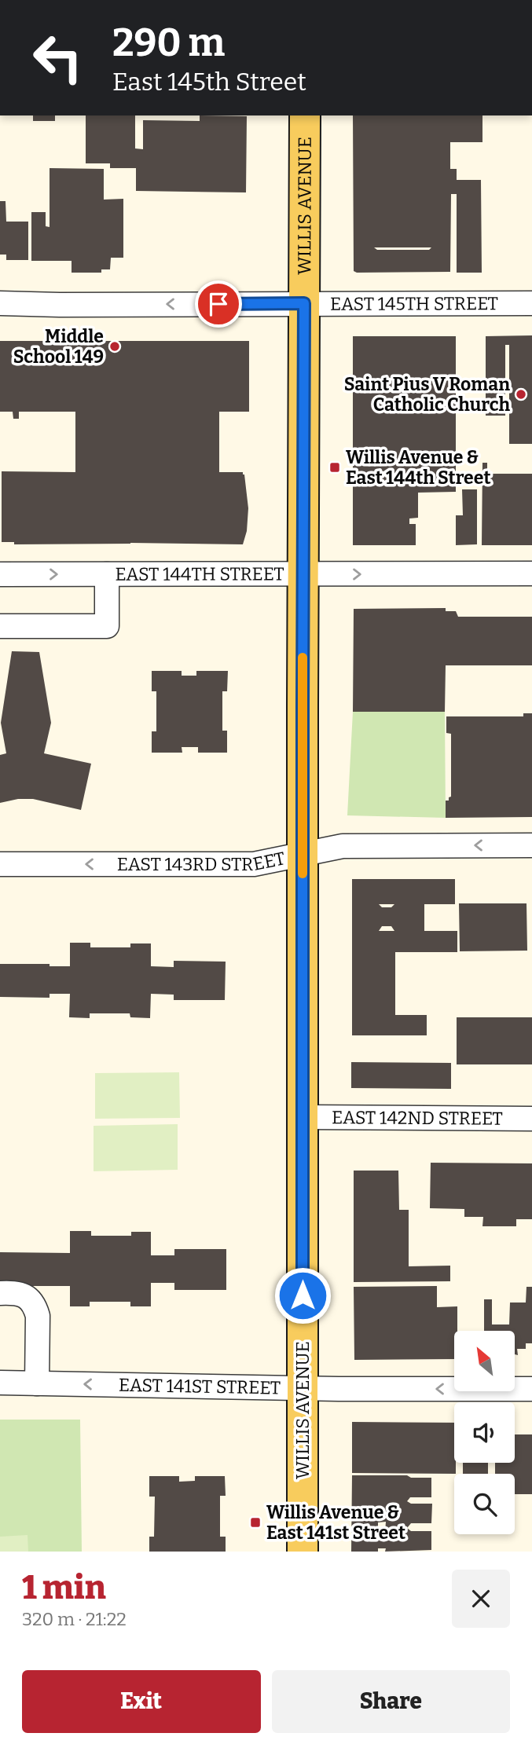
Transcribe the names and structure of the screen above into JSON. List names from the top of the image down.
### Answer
{
  "streets": {
    "main road": ["WILLIS AVENUE"],
    "street": [
      "EAST 145TH STREET",
      "EAST 144TH STREET",
      "EAST 143RD STREET",
      "EAST 142ND STREET",
      "EAST 141ST STREET"
    ]
  },
  "crossings": [
    ["WILLIS AVENUE", "EAST 145TH STREET"],
    ["WILLIS AVENUE", "EAST 144TH STREET"],
    ["WILLIS AVENUE", "EAST 143RD STREET"],
    ["WILLIS AVENUE", "EAST 142ND STREET"],
    ["WILLIS AVENUE", "EAST 141ST STREET"]
  ],
  "one_way": [
    "EAST 145TH STREET",
    "EAST 144TH STREET",
    "EAST 143RD STREET",
    "EAST 141ST STREET"
  ],
  "places": {
    "other": ["Middle School 149", "Saint Pius V Roman Catholic Church"],
    "transit": ["Willis Avenue & East 144th Street", "Willis Avenue & East 141st Street"]
  },
  "north": "top left",
  "page": {
    "turn": ["290 m", "East 145th Street"],
    "heading": ["1 min", "320 m · 21:22"],
    "buttons": ["Exit", "Share"]
  }
}
